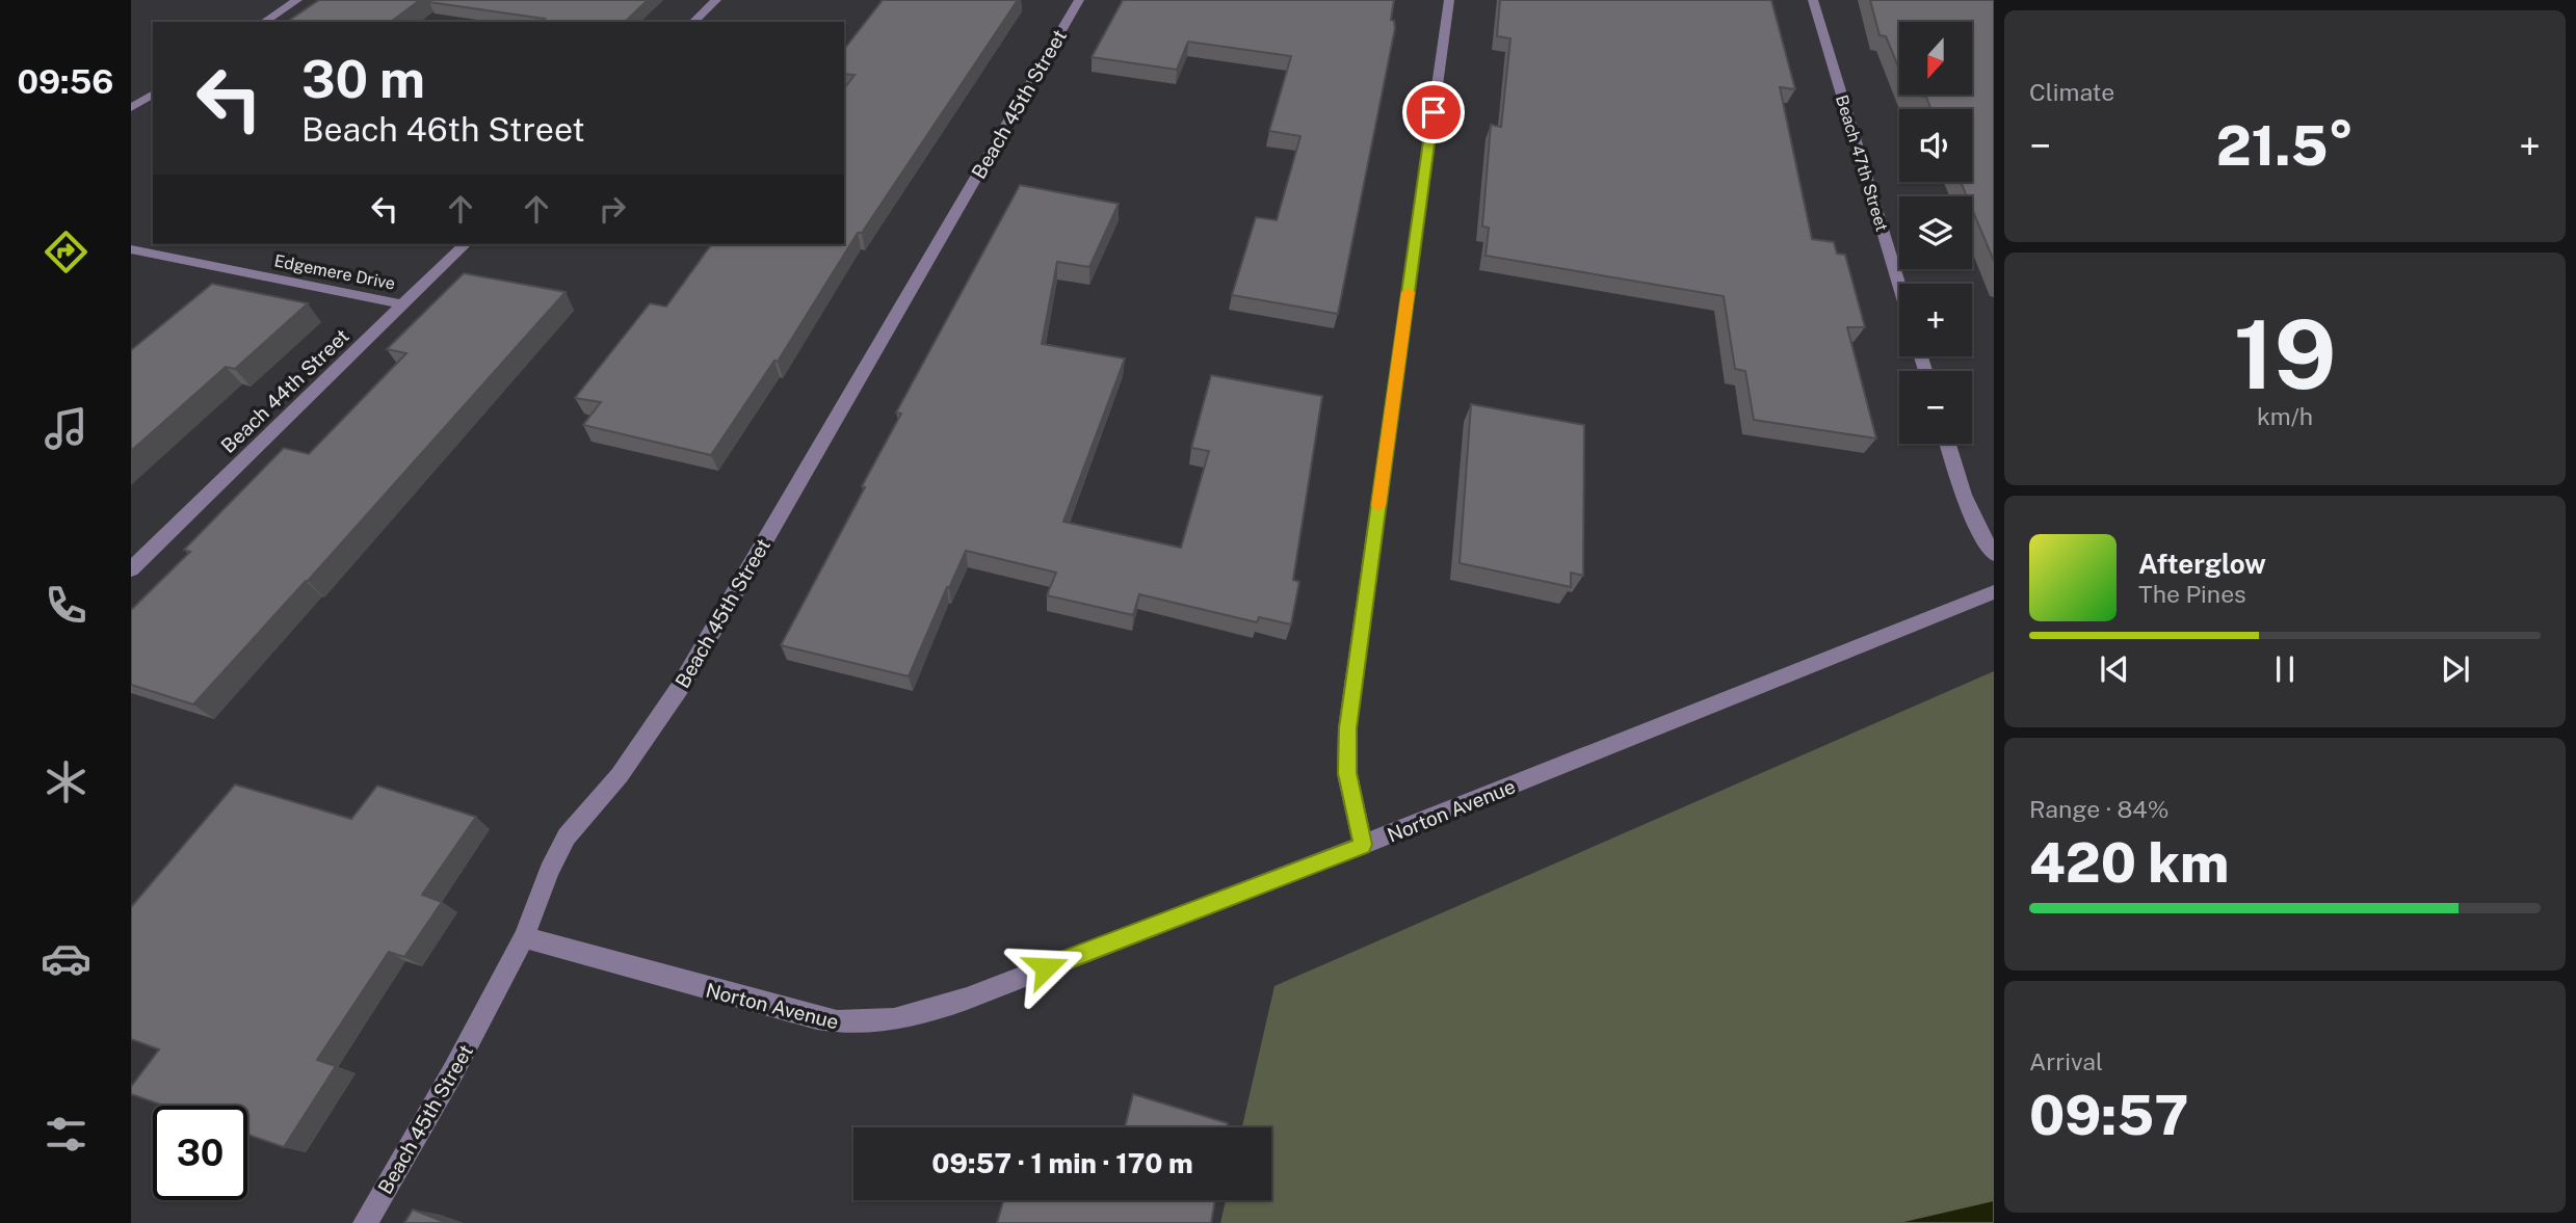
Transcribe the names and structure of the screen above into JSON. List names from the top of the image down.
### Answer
{
  "streets": {
    "street": [
      "Beach 45th Street",
      "Beach 47th Street",
      "Edgemere Drive",
      "Beach 44th Street",
      "Norton Avenue"
    ]
  },
  "crossings": [
    ["Beach 45th Street", "Norton Avenue"],
    ["Edgemere Drive", "Beach 44th Street"]
  ],
  "north": "bottom",
  "page": {
    "tabs": "09:56",
    "tile": [
      "Climate",
      ["19", "km/h"],
      ["Range · 84%", "420 km"],
      ["Arrival", "09:57"]
    ],
    "map_buttons": ["+", "−"],
    "turn": ["30 m", "Beach 46th Street"],
    "heat": ["−", "21.5°", "+"],
    "song": ["Afterglow", "The Pines"],
    "limit": "30",
    "trip": "09:57 · 1 min · 170 m"
  }
}
